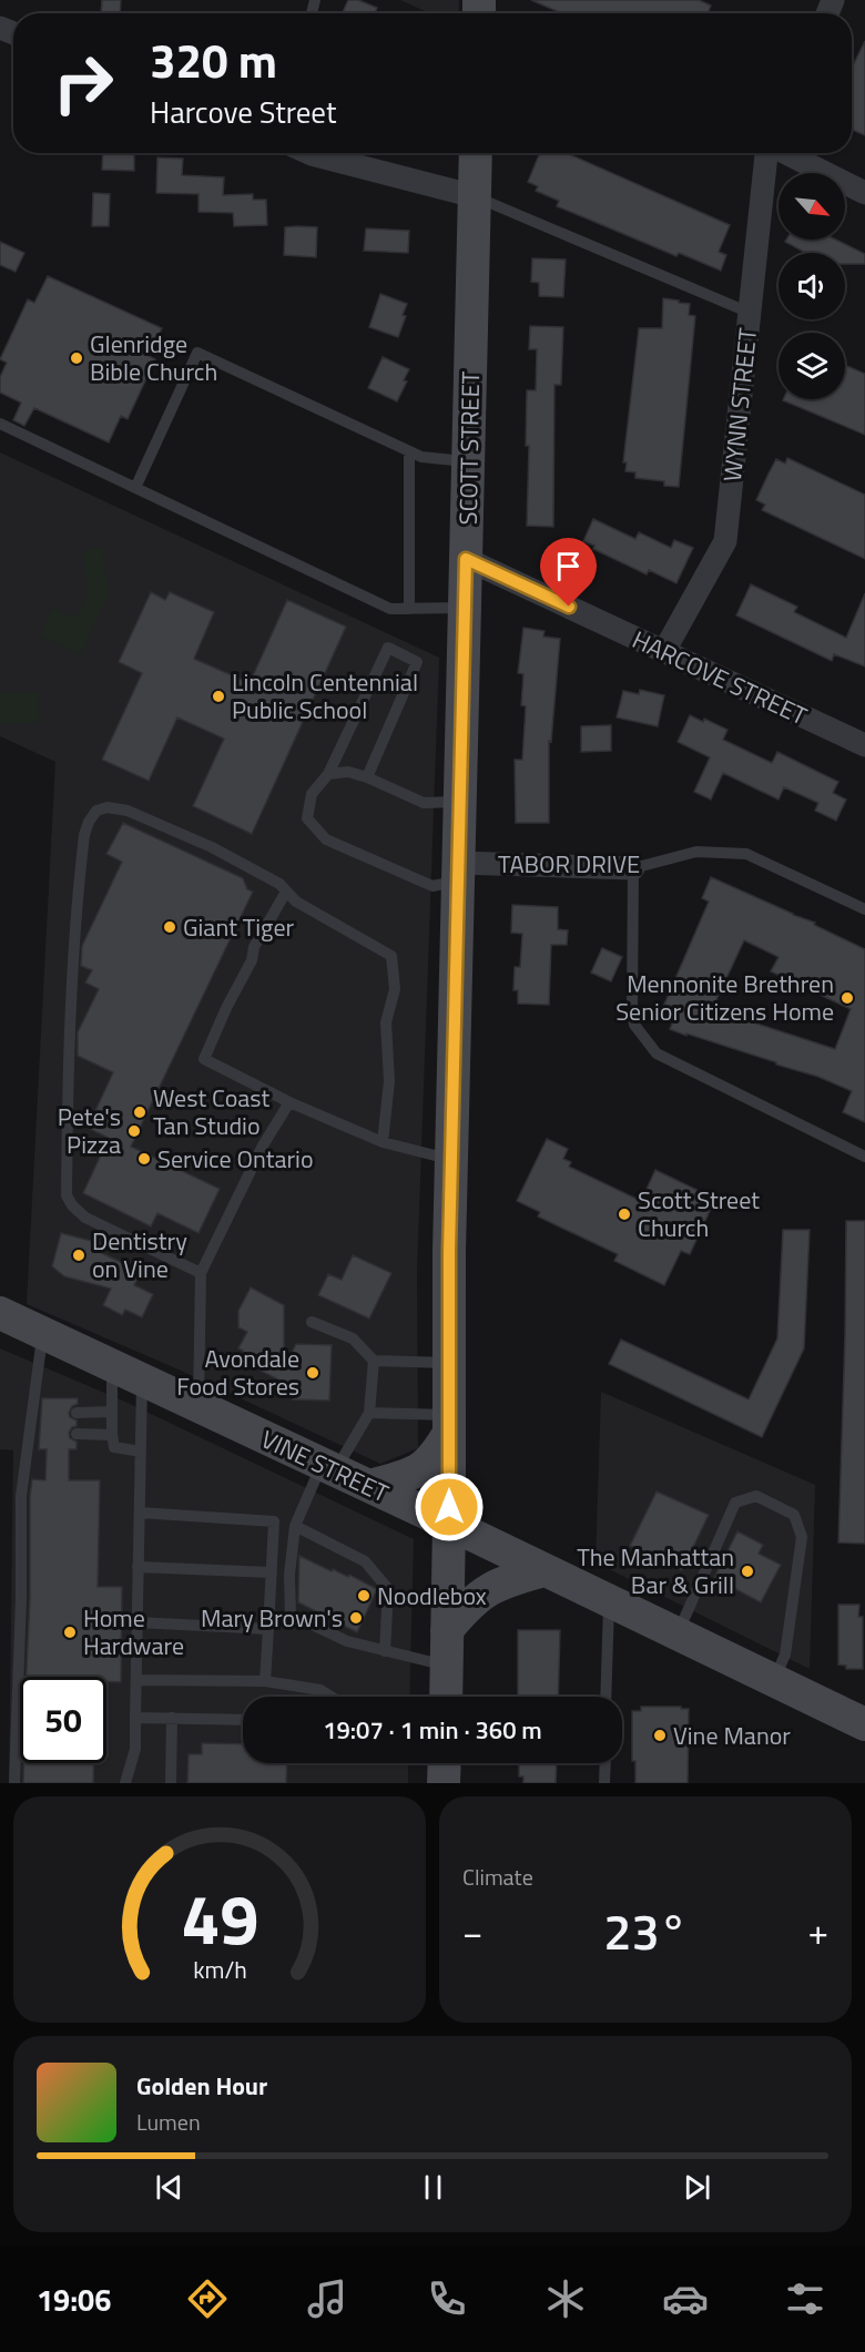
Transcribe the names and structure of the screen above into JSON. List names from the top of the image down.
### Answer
{
  "streets": {
    "main road": ["SCOTT STREET", "VINE STREET"],
    "street": ["WYNN STREET", "HARCOVE STREET", "TABOR DRIVE"]
  },
  "crossings": [
    ["WYNN STREET", "HARCOVE STREET"],
    ["SCOTT STREET", "HARCOVE STREET"],
    ["SCOTT STREET", "TABOR DRIVE"],
    ["SCOTT STREET", "VINE STREET"]
  ],
  "places": [
    "Glenridge Bible Church",
    "Lincoln Centennial Public School",
    "Giant Tiger",
    "Mennonite Brethren Senior Citizens Home",
    "West Coast Tan Studio",
    "Pete's Pizza",
    "Service Ontario",
    "Scott Street Church",
    "Dentistry on Vine",
    "Avondale Food Stores",
    "The Manhattan Bar & Grill",
    "Noodlebox",
    "Mary Brown's",
    "Home Hardware",
    "Vine Manor"
  ],
  "north": "bottom right",
  "page": {
    "turn": ["320 m", "Harcove Street"],
    "limit": "50",
    "trip": "19:07 · 1 min · 360 m",
    "tile": "Climate",
    "heat": ["−", "23°", "+"],
    "song": ["Golden Hour", "Lumen"],
    "tabs": "19:06",
    "gauge": ["49", "km/h"]
  }
}
